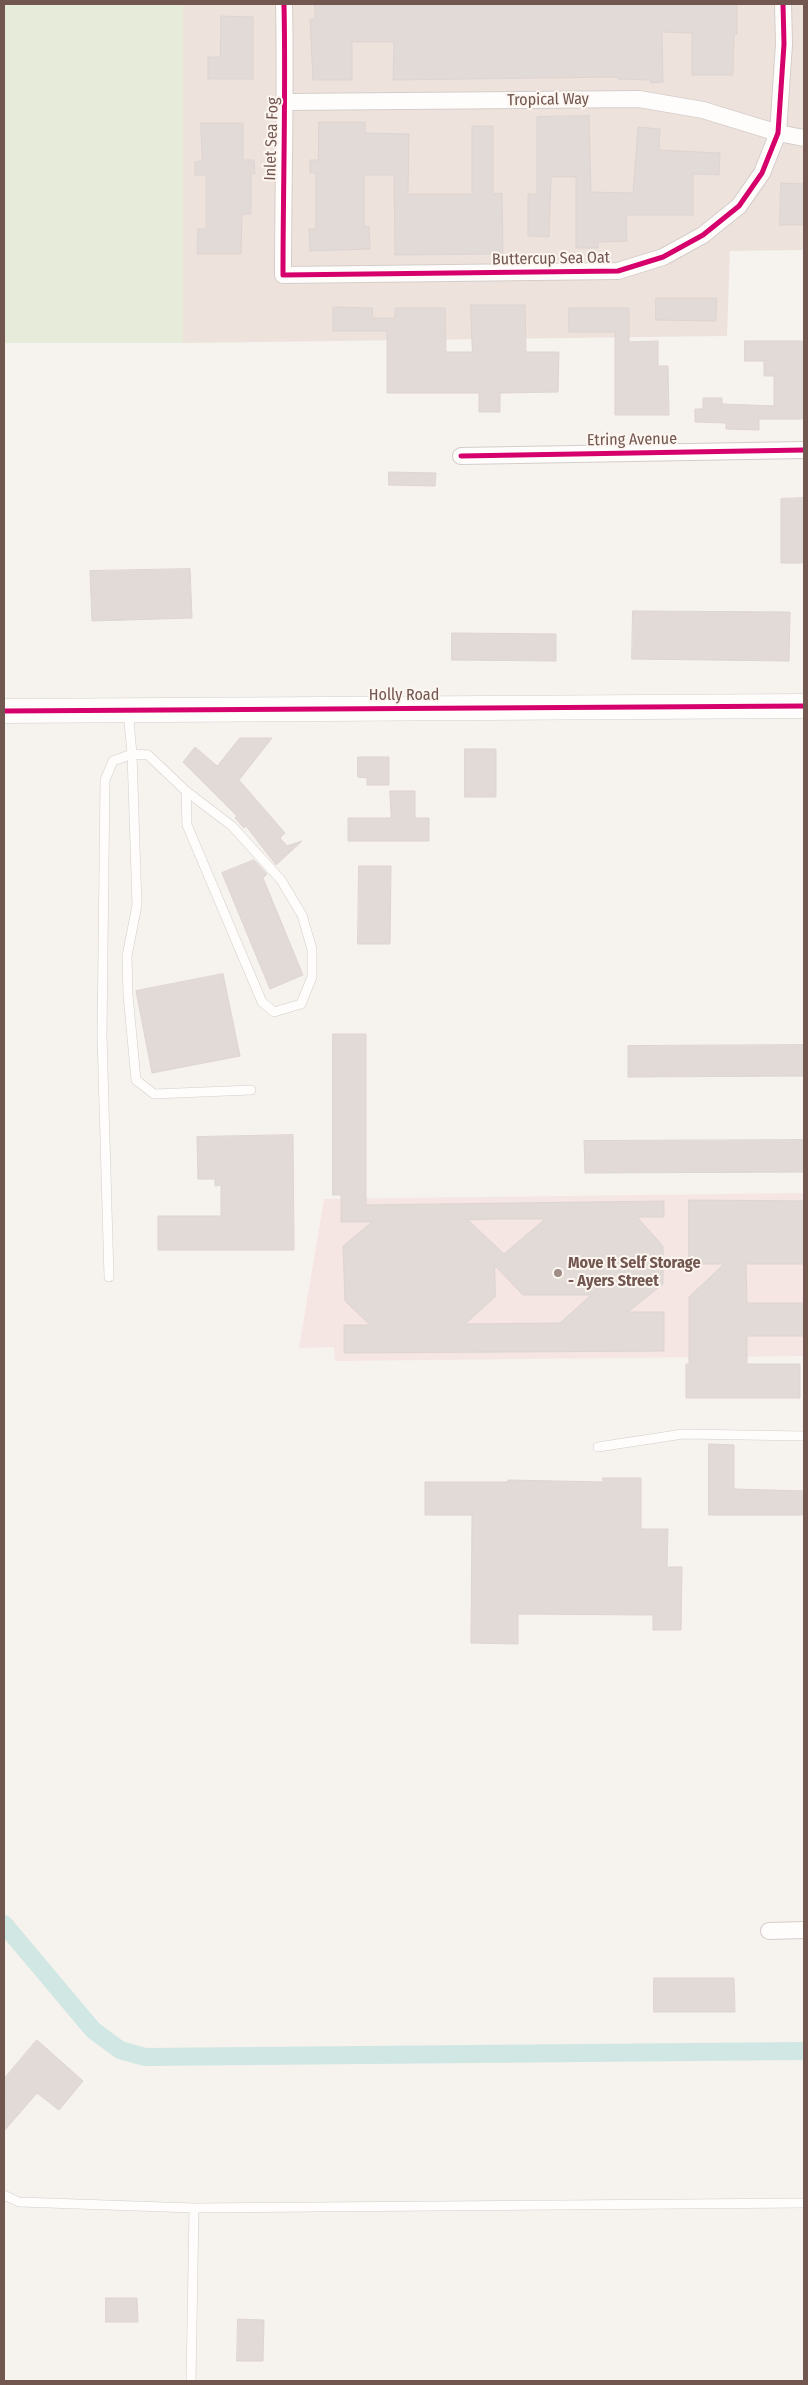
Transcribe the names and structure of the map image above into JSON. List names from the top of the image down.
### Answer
{
  "streets": {
    "main road": ["Holly Road"],
    "street": [
      "Tropical Way",
      "Inlet Sea Fog",
      "Buttercup Sea Oat",
      "Etring Avenue"
    ]
  },
  "crossings": [
    ["Tropical Way", "Inlet Sea Fog"],
    ["Tropical Way", "Buttercup Sea Oat"],
    ["Inlet Sea Fog", "Buttercup Sea Oat"]
  ],
  "places": ["Move It Self Storage - Ayers Street"]
}
